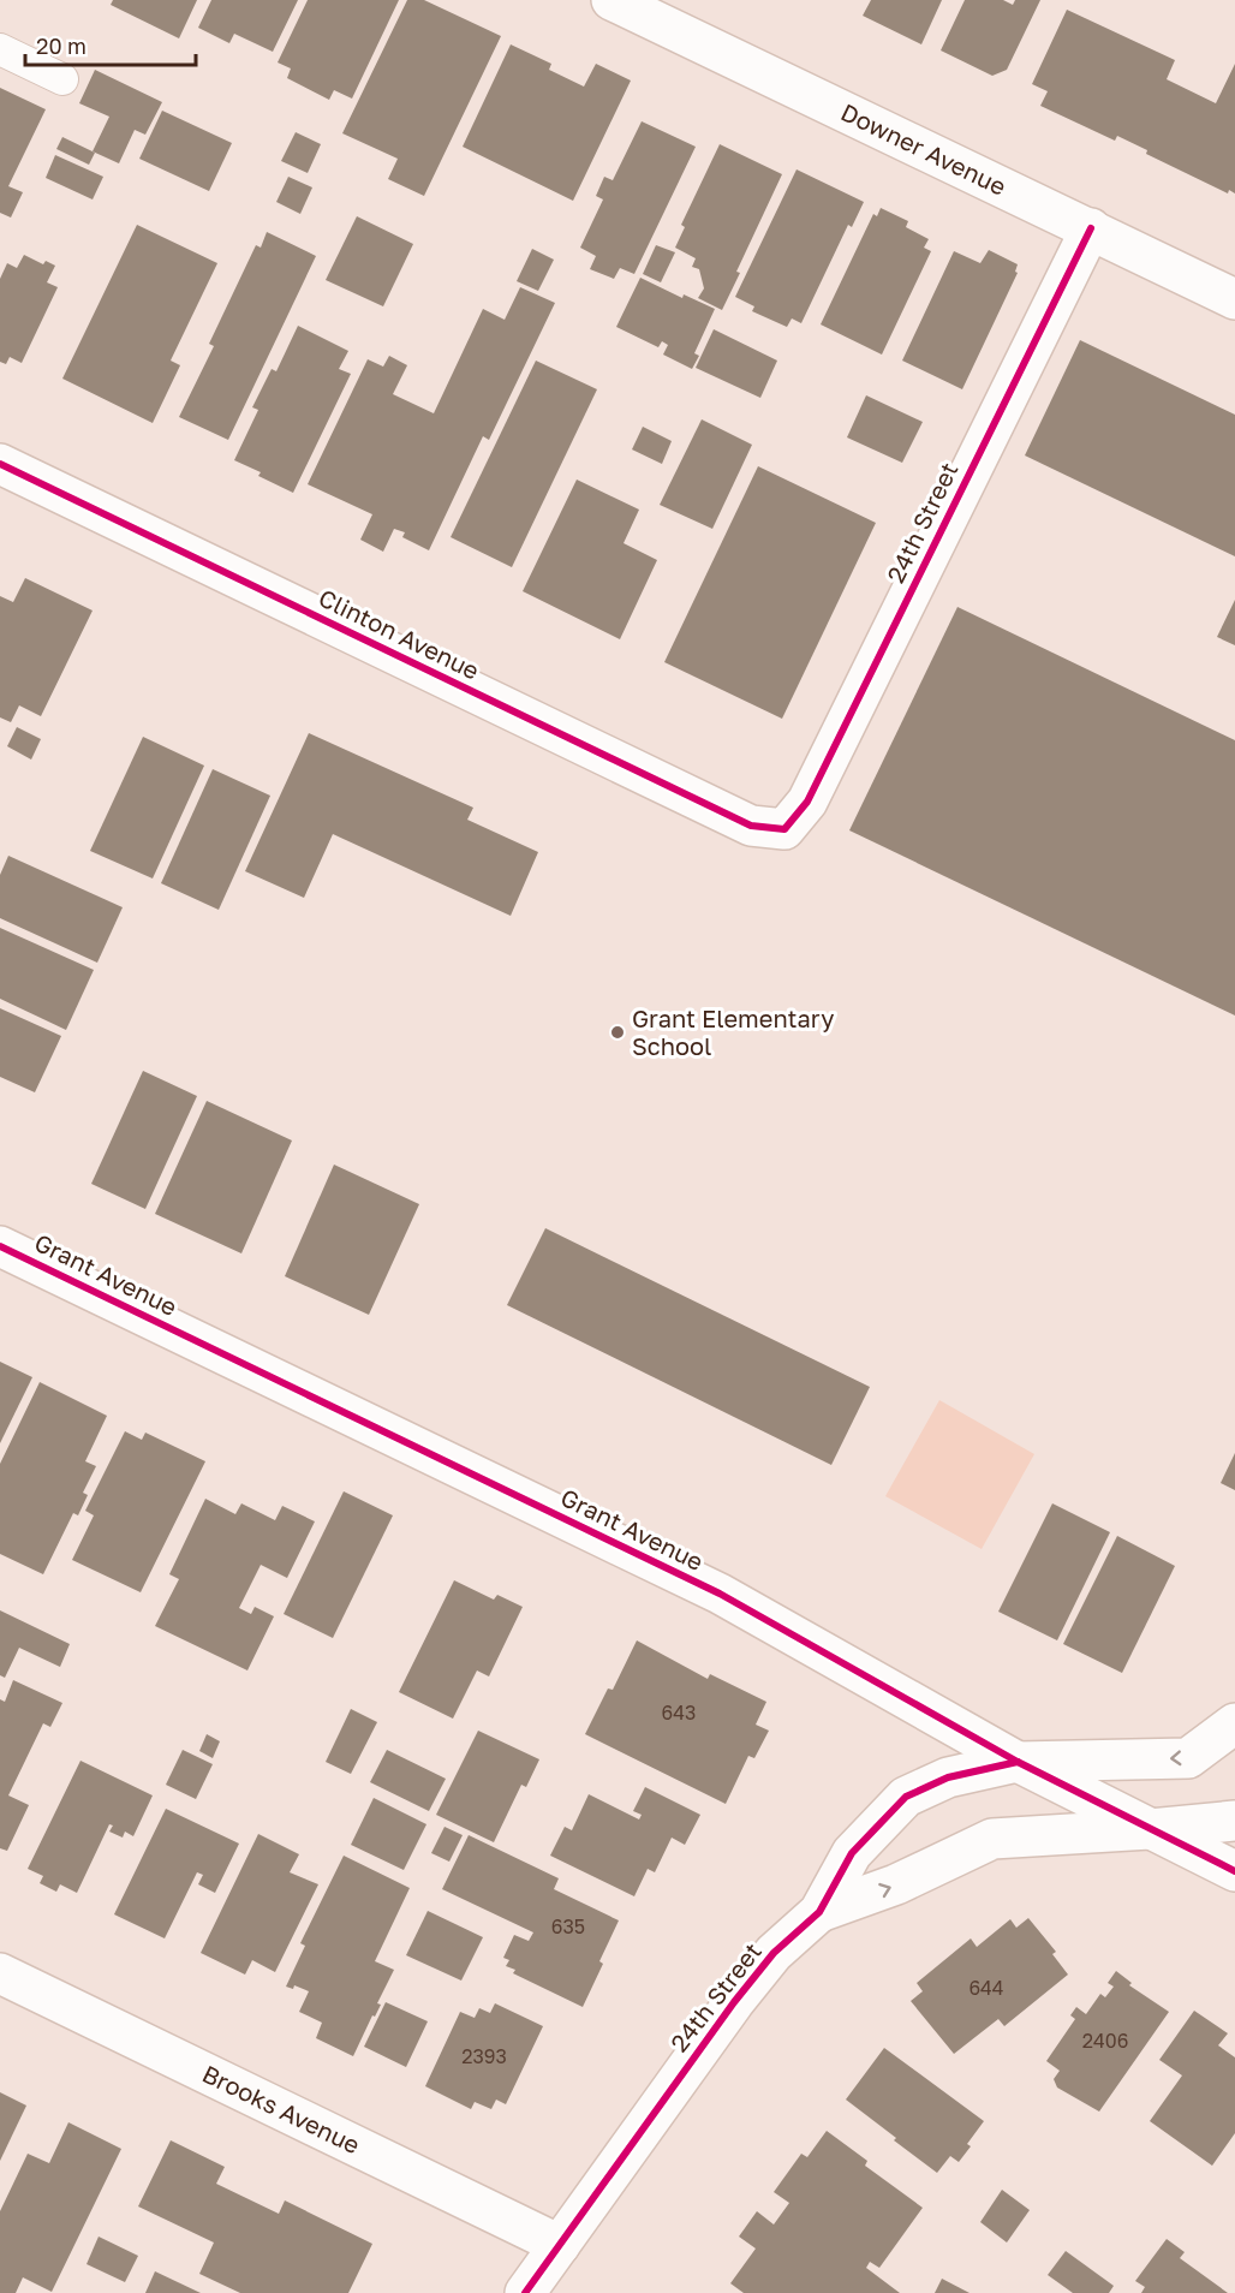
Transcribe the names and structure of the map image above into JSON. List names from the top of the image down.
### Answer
{
  "streets": {
    "street": [
      "Downer Avenue",
      "24th Street",
      "Clinton Avenue",
      "Grant Avenue",
      "Brooks Avenue"
    ]
  },
  "crossings": [
    ["Downer Avenue", "24th Street"],
    ["24th Street", "Clinton Avenue"],
    ["24th Street", "Grant Avenue"],
    ["24th Street", "Brooks Avenue"]
  ],
  "places": ["Grant Elementary School"],
  "house_numbers": [
    "643",
    "635",
    "644",
    "2406",
    "2393"
  ],
  "scale_bar": "20 m"
}
